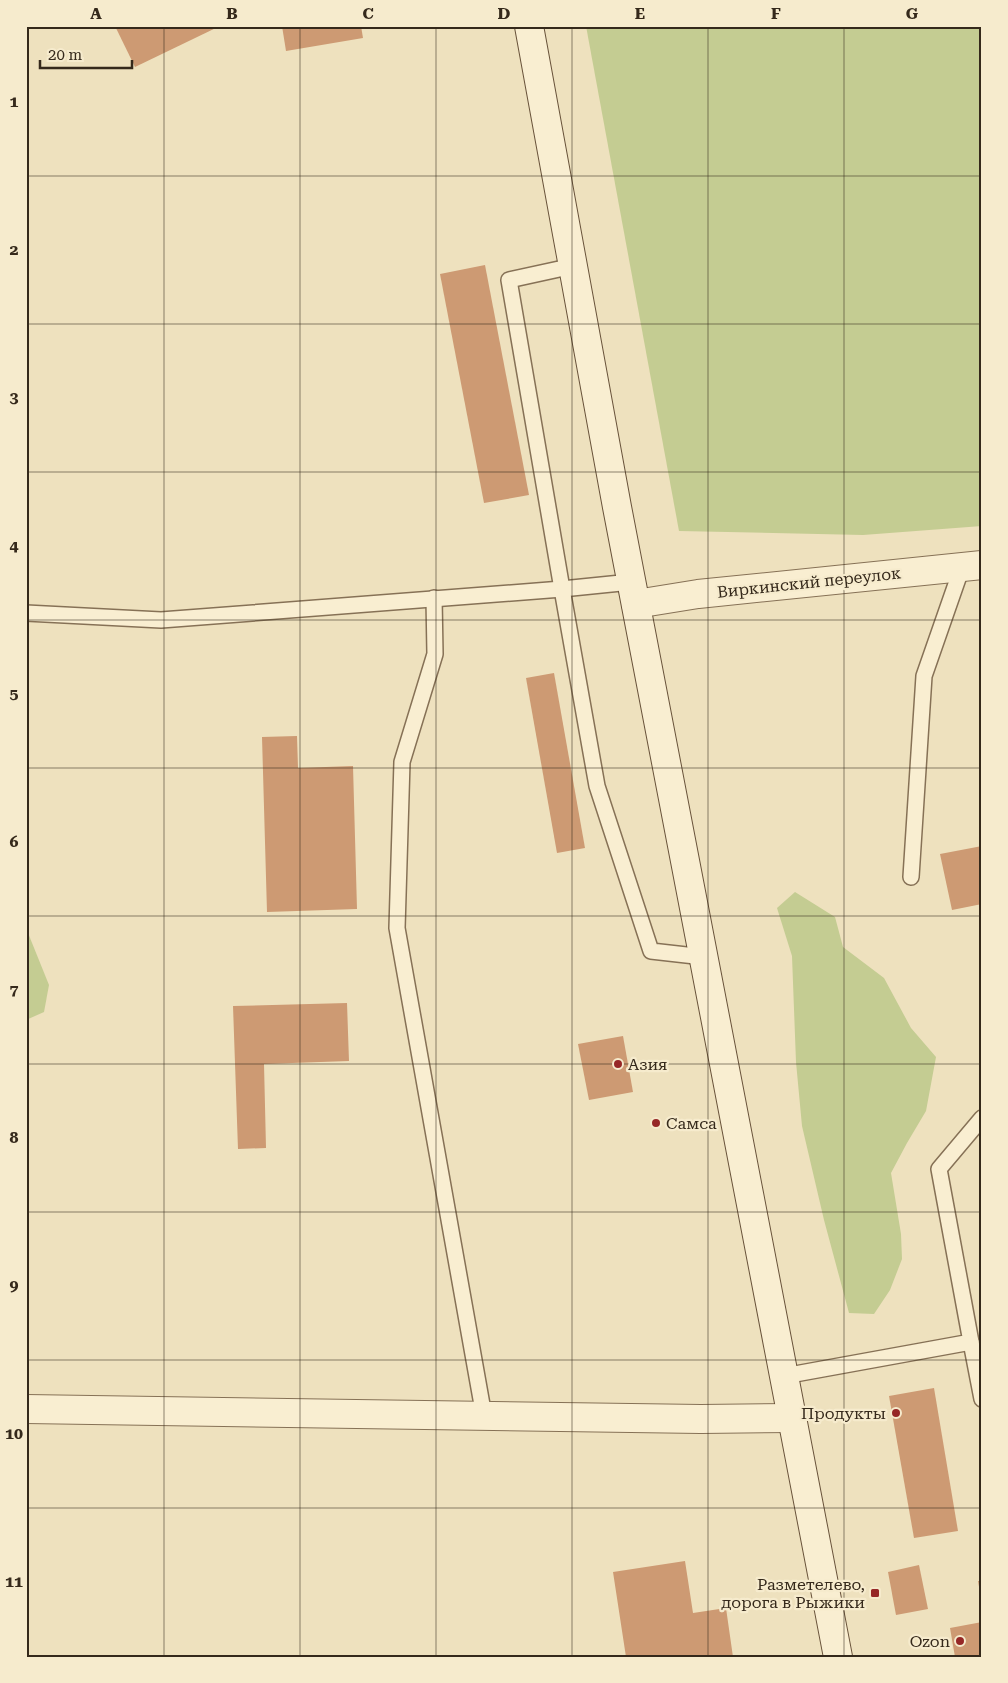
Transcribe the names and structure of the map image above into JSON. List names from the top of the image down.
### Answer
{
  "streets": {
    "main road": ["Виркинский переулок"]
  },
  "places": {
    "other": [
      "Азия",
      "Самса",
      "Продукты",
      "Ozon"
    ],
    "transit": ["Разметелево, дорога в Рыжики"]
  },
  "scale_bar": "20 m",
  "grid": {
    "columns": [
      "A",
      "B",
      "C",
      "D",
      "E",
      "F",
      "G"
    ],
    "rows": [
      "1",
      "2",
      "3",
      "4",
      "5",
      "6",
      "7",
      "8",
      "9",
      "10",
      "11"
    ]
  }
}
